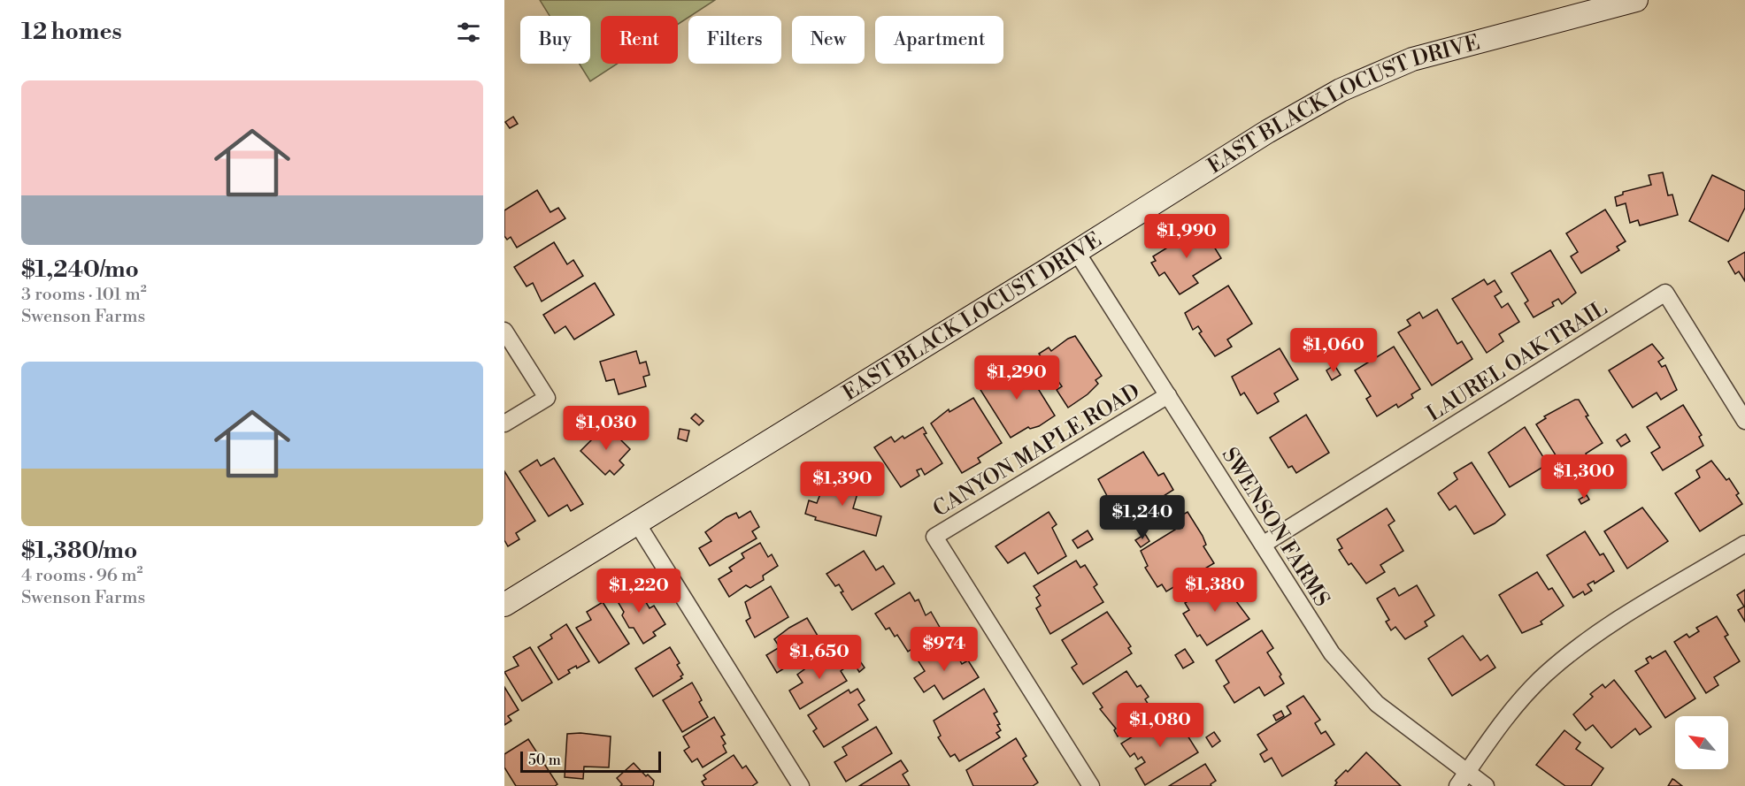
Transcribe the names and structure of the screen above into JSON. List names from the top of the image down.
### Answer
{
  "streets": {
    "street": [
      "EAST BLACK LOCUST DRIVE",
      "LAUREL OAK TRAIL",
      "CANYON MAPLE ROAD",
      "SWENSON FARMS"
    ]
  },
  "crossings": [
    ["EAST BLACK LOCUST DRIVE", "SWENSON FARMS"],
    ["LAUREL OAK TRAIL", "SWENSON FARMS"],
    ["CANYON MAPLE ROAD", "SWENSON FARMS"]
  ],
  "scale_bar": "50 m",
  "north": "top left",
  "page": {
    "heading": "12 homes",
    "chip": [
      "Buy",
      "Rent",
      "Filters",
      "New",
      "Apartment"
    ],
    "list": [
      {
        "name": "$1,240/mo",
        "note": "3 rooms · 101 m² · Swenson Farms"
      },
      {
        "name": "$1,380/mo",
        "note": "4 rooms · 96 m² · Swenson Farms"
      }
    ],
    "price": [
      "$1,990",
      "$1,060",
      "$1,290",
      "$1,030",
      "$1,300",
      "$1,390",
      "$1,240",
      "$1,380",
      "$1,220",
      "$974",
      "$1,650",
      "$1,080"
    ],
    "scale": "50 m"
  }
}
